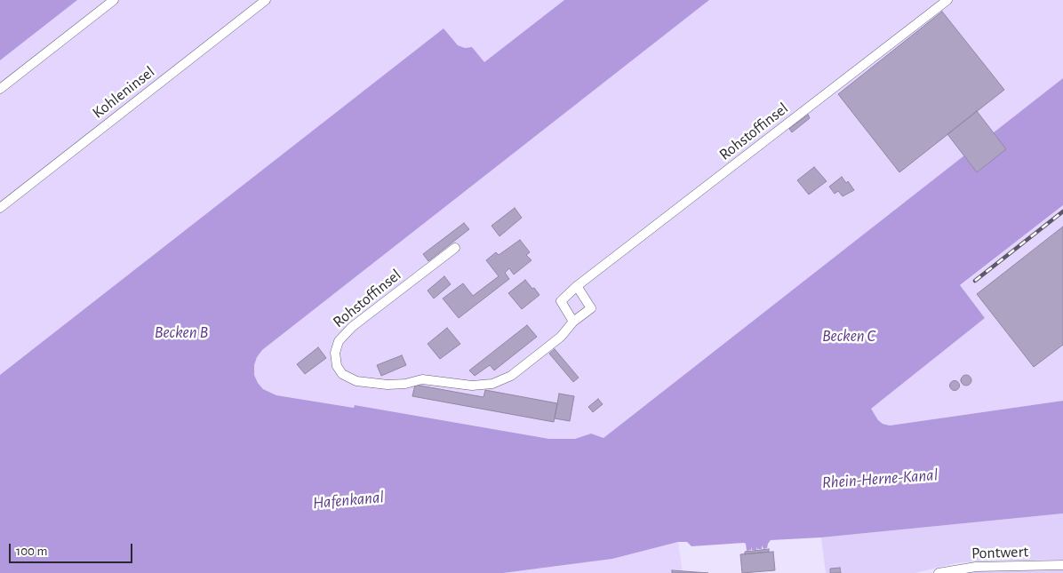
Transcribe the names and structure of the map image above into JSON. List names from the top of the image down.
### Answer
{
  "streets": {
    "street": ["Kohleninsel", "Rohstoffinsel", "Pontwert"]
  },
  "water": [
    "Becken B",
    "Becken C",
    "Rhein-Herne-Kanal",
    "Hafenkanal"
  ],
  "scale_bar": "100 m"
}
